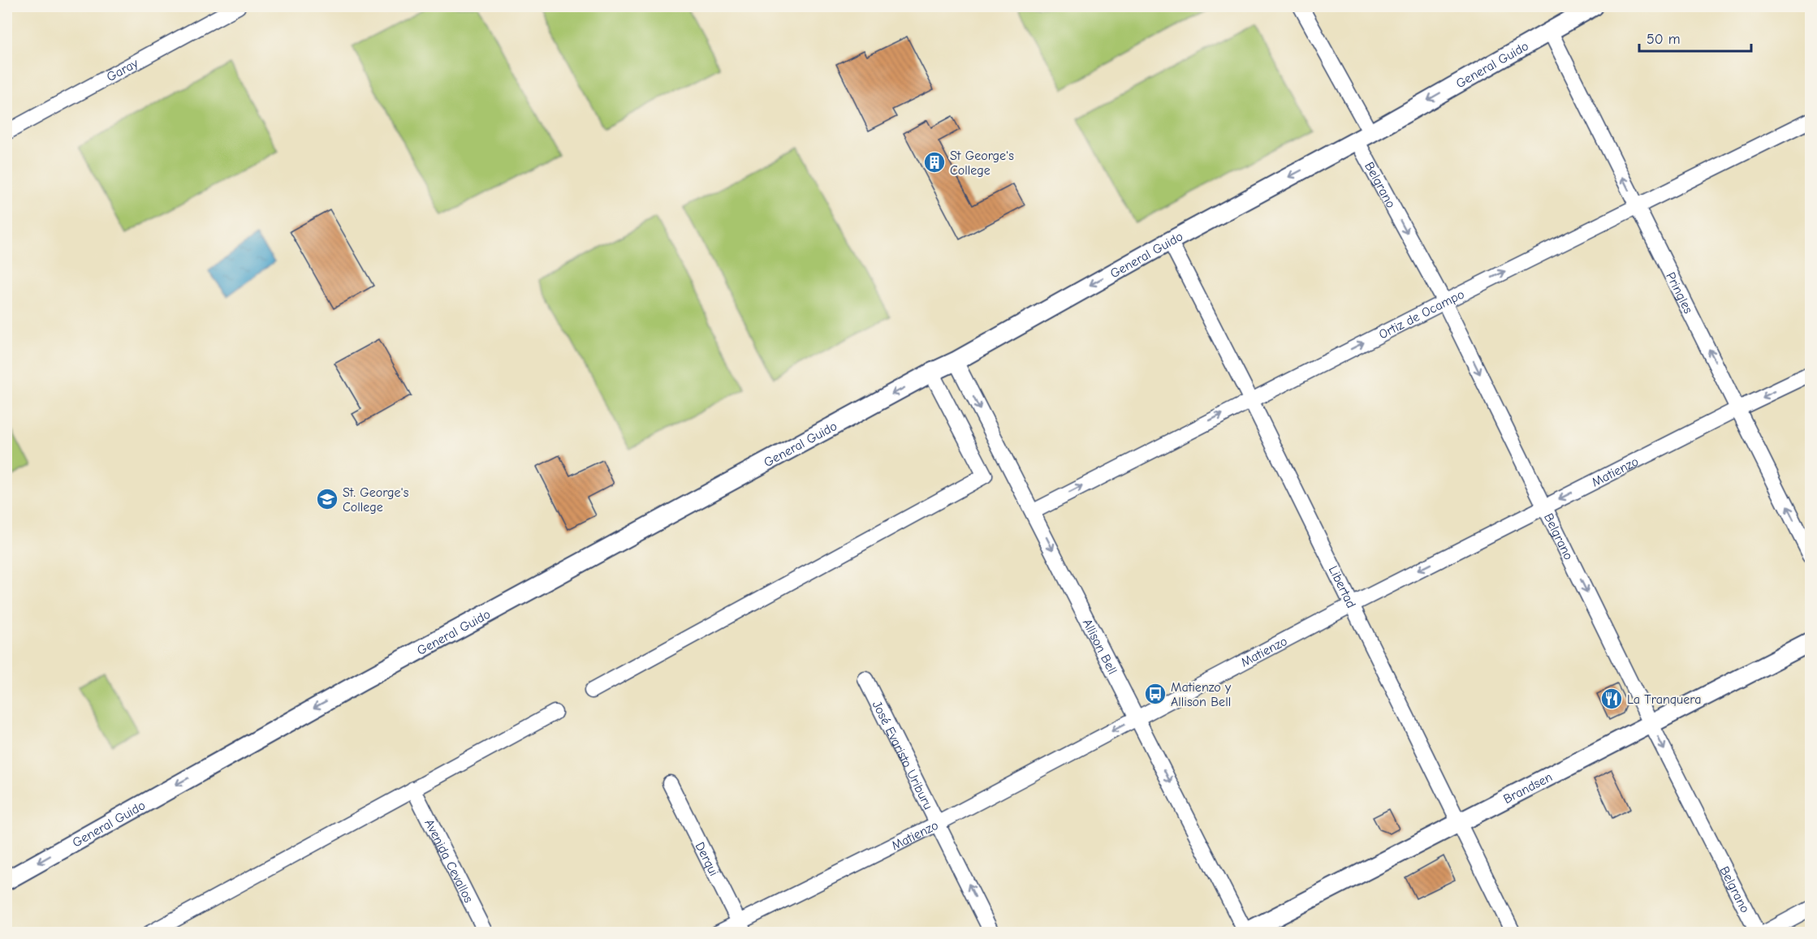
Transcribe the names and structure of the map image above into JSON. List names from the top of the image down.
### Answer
{
  "streets": {
    "main road": ["General Guido", "Brandsen"],
    "street": [
      "Garay",
      "Belgrano",
      "Pringles",
      "Ortiz de Ocampo",
      "Matienzo",
      "Libertad",
      "Allison Bell",
      "José Evaristo Uriburu",
      "Derqui",
      "Avenida Cevallos"
    ]
  },
  "crossings": [
    ["General Guido", "Belgrano"],
    ["General Guido", "Pringles"],
    ["General Guido", "Libertad"],
    ["General Guido", "Allison Bell"],
    ["Belgrano", "Ortiz de Ocampo"],
    ["Belgrano", "Matienzo"],
    ["Belgrano", "Brandsen"],
    ["Pringles", "Ortiz de Ocampo"],
    ["Pringles", "Matienzo"],
    ["Ortiz de Ocampo", "Libertad"],
    ["Ortiz de Ocampo", "Allison Bell"],
    ["Matienzo", "Libertad"],
    ["Matienzo", "Allison Bell"],
    ["Matienzo", "José Evaristo Uriburu"],
    ["Matienzo", "Derqui"],
    ["Libertad", "Brandsen"],
    ["Allison Bell", "Brandsen"]
  ],
  "one_way": [
    "General Guido",
    "Belgrano",
    "Pringles",
    "Ortiz de Ocampo",
    "Matienzo",
    "Allison Bell",
    "José Evaristo Uriburu"
  ],
  "places": {
    "building": ["St George's College"],
    "school or university": ["St. George's College"],
    "bus stop": ["Matienzo y Allison Bell"],
    "restaurant": ["La Tranquera"]
  },
  "scale_bar": "50 m"
}
